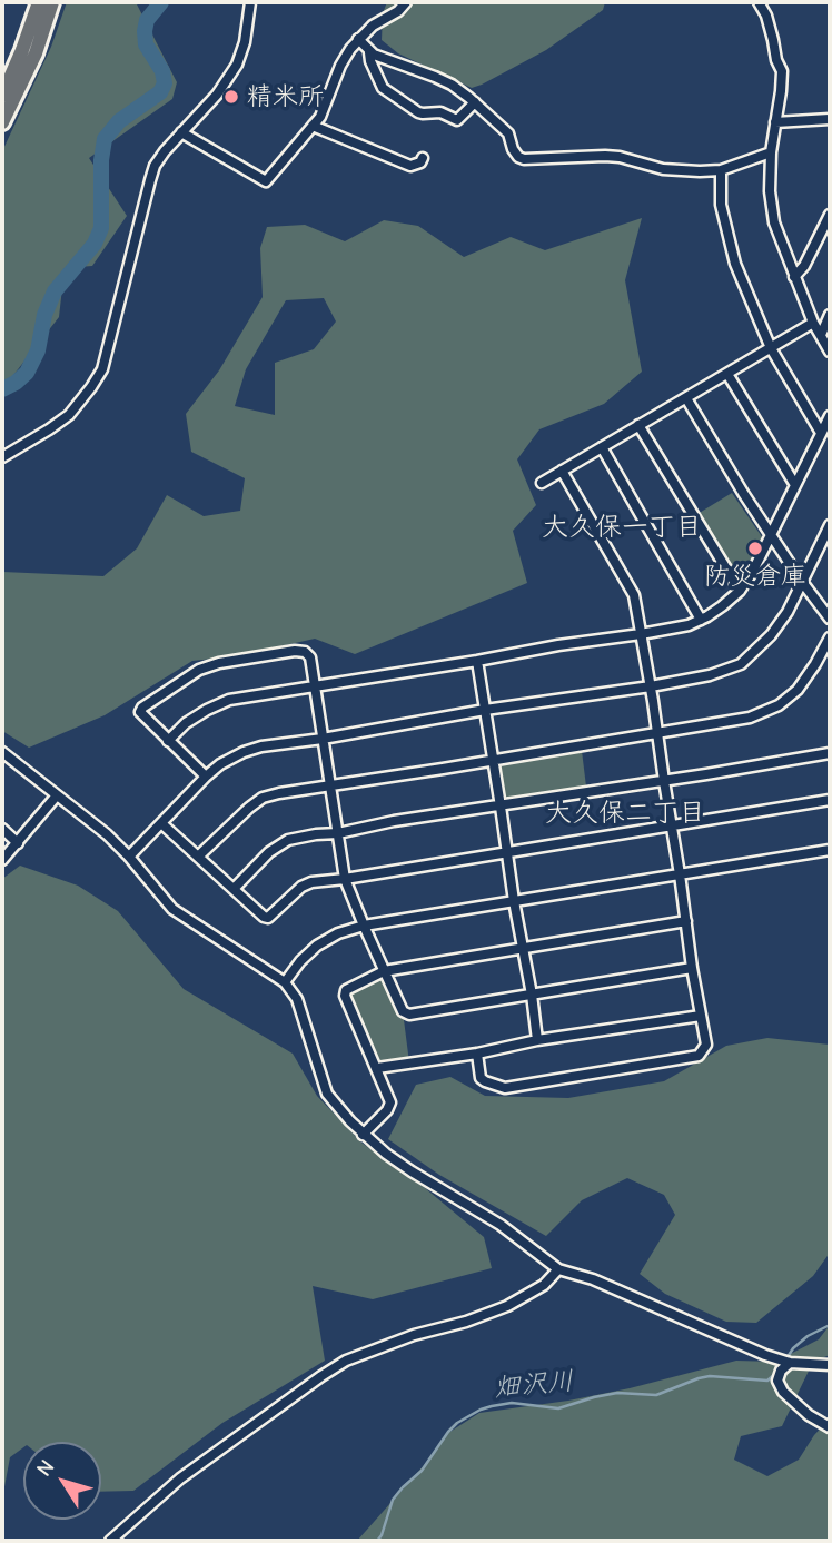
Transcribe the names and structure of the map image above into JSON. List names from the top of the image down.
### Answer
{
  "districts": ["大久保一丁目", "大久保二丁目"],
  "water": ["畑沢川"],
  "places": ["精米所", "防災倉庫"],
  "north": "top left"
}
